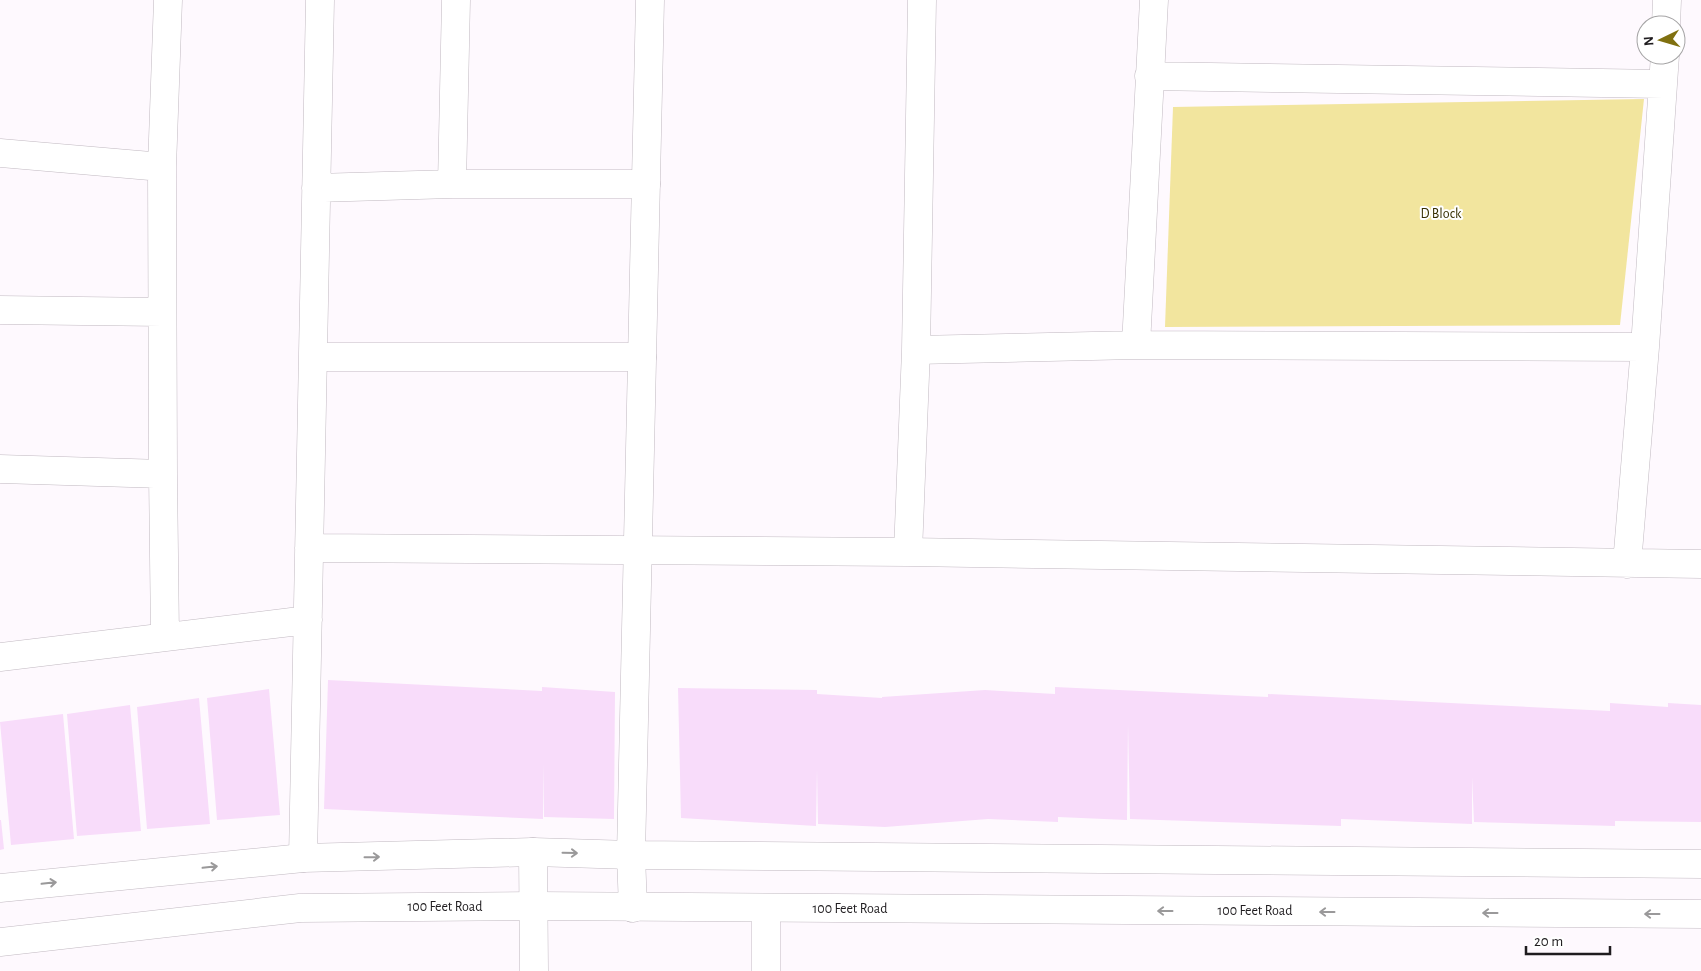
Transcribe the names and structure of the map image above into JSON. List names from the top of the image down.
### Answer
{
  "streets": {
    "street": ["100 Feet Road"]
  },
  "parks": ["D Block"],
  "scale_bar": "20 m",
  "north": "left"
}
